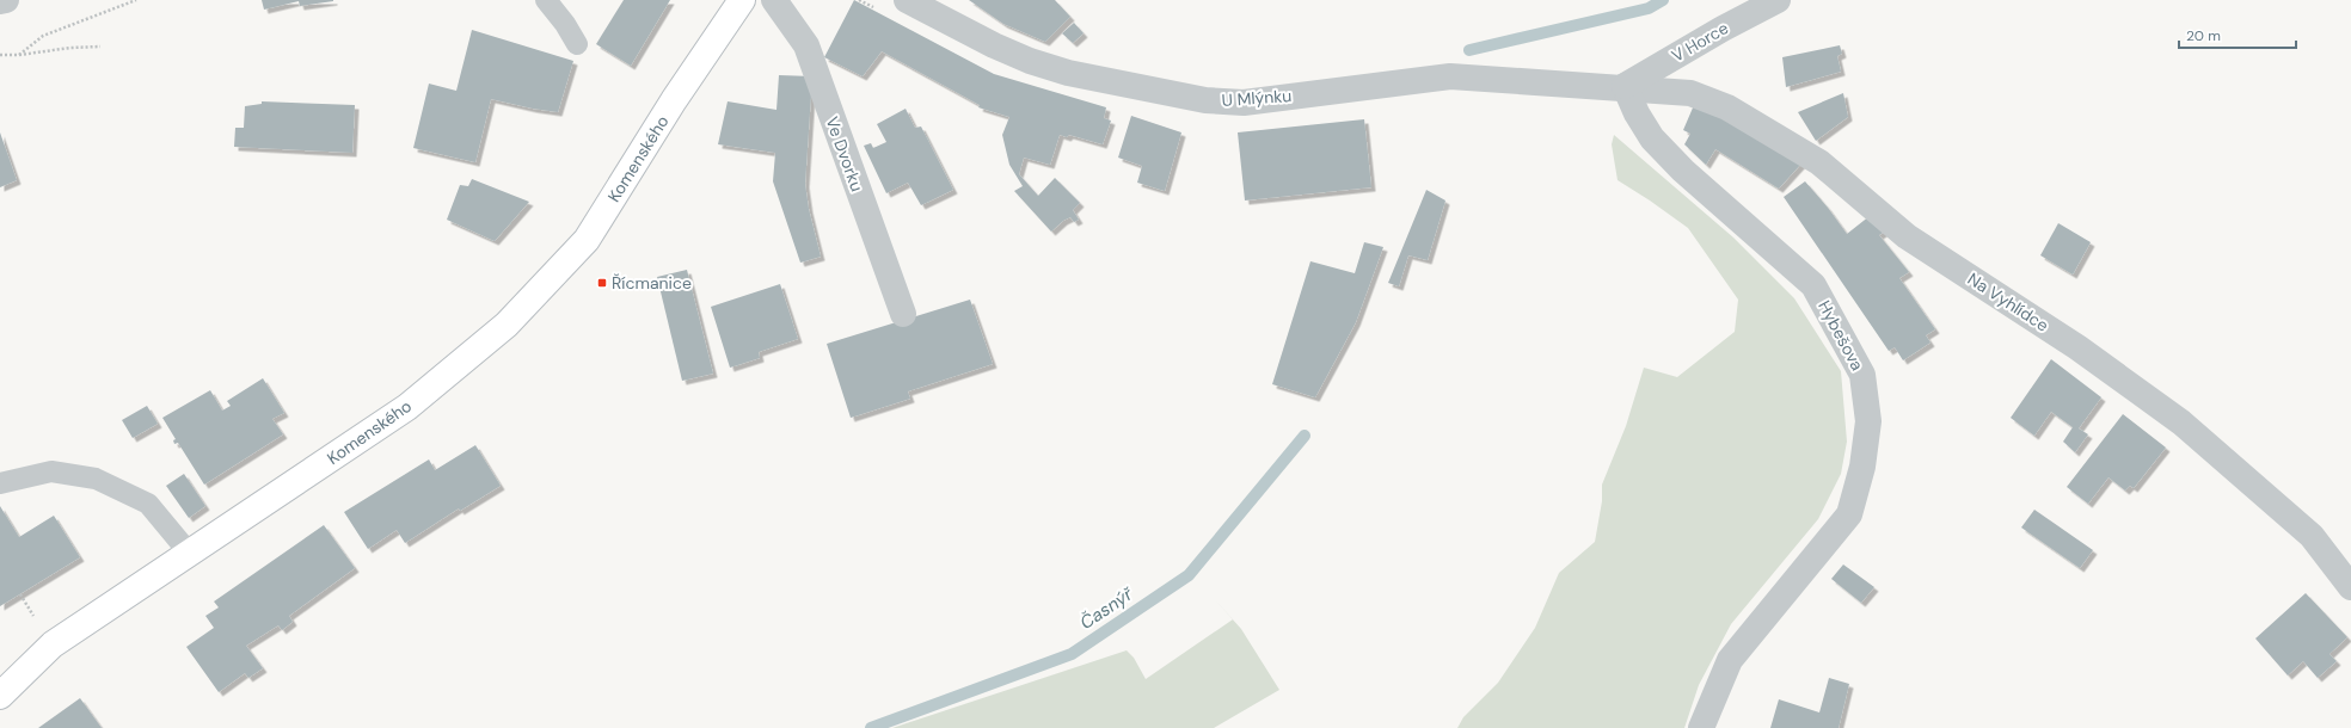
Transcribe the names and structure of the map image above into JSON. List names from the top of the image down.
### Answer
{
  "streets": {
    "main road": ["Komenského"],
    "street": [
      "V Horce",
      "U Mlýnku",
      "Ve Dvorku",
      "Na Vyhlídce",
      "Hybešova"
    ]
  },
  "crossings": [
    ["V Horce", "U Mlýnku"],
    ["V Horce", "Na Vyhlídce"],
    ["V Horce", "Hybešova"],
    ["U Mlýnku", "Na Vyhlídce"],
    ["U Mlýnku", "Hybešova"],
    ["Na Vyhlídce", "Hybešova"]
  ],
  "water": ["Časnýř"],
  "places": {
    "transit": ["Řícmanice"]
  },
  "scale_bar": "20 m"
}
